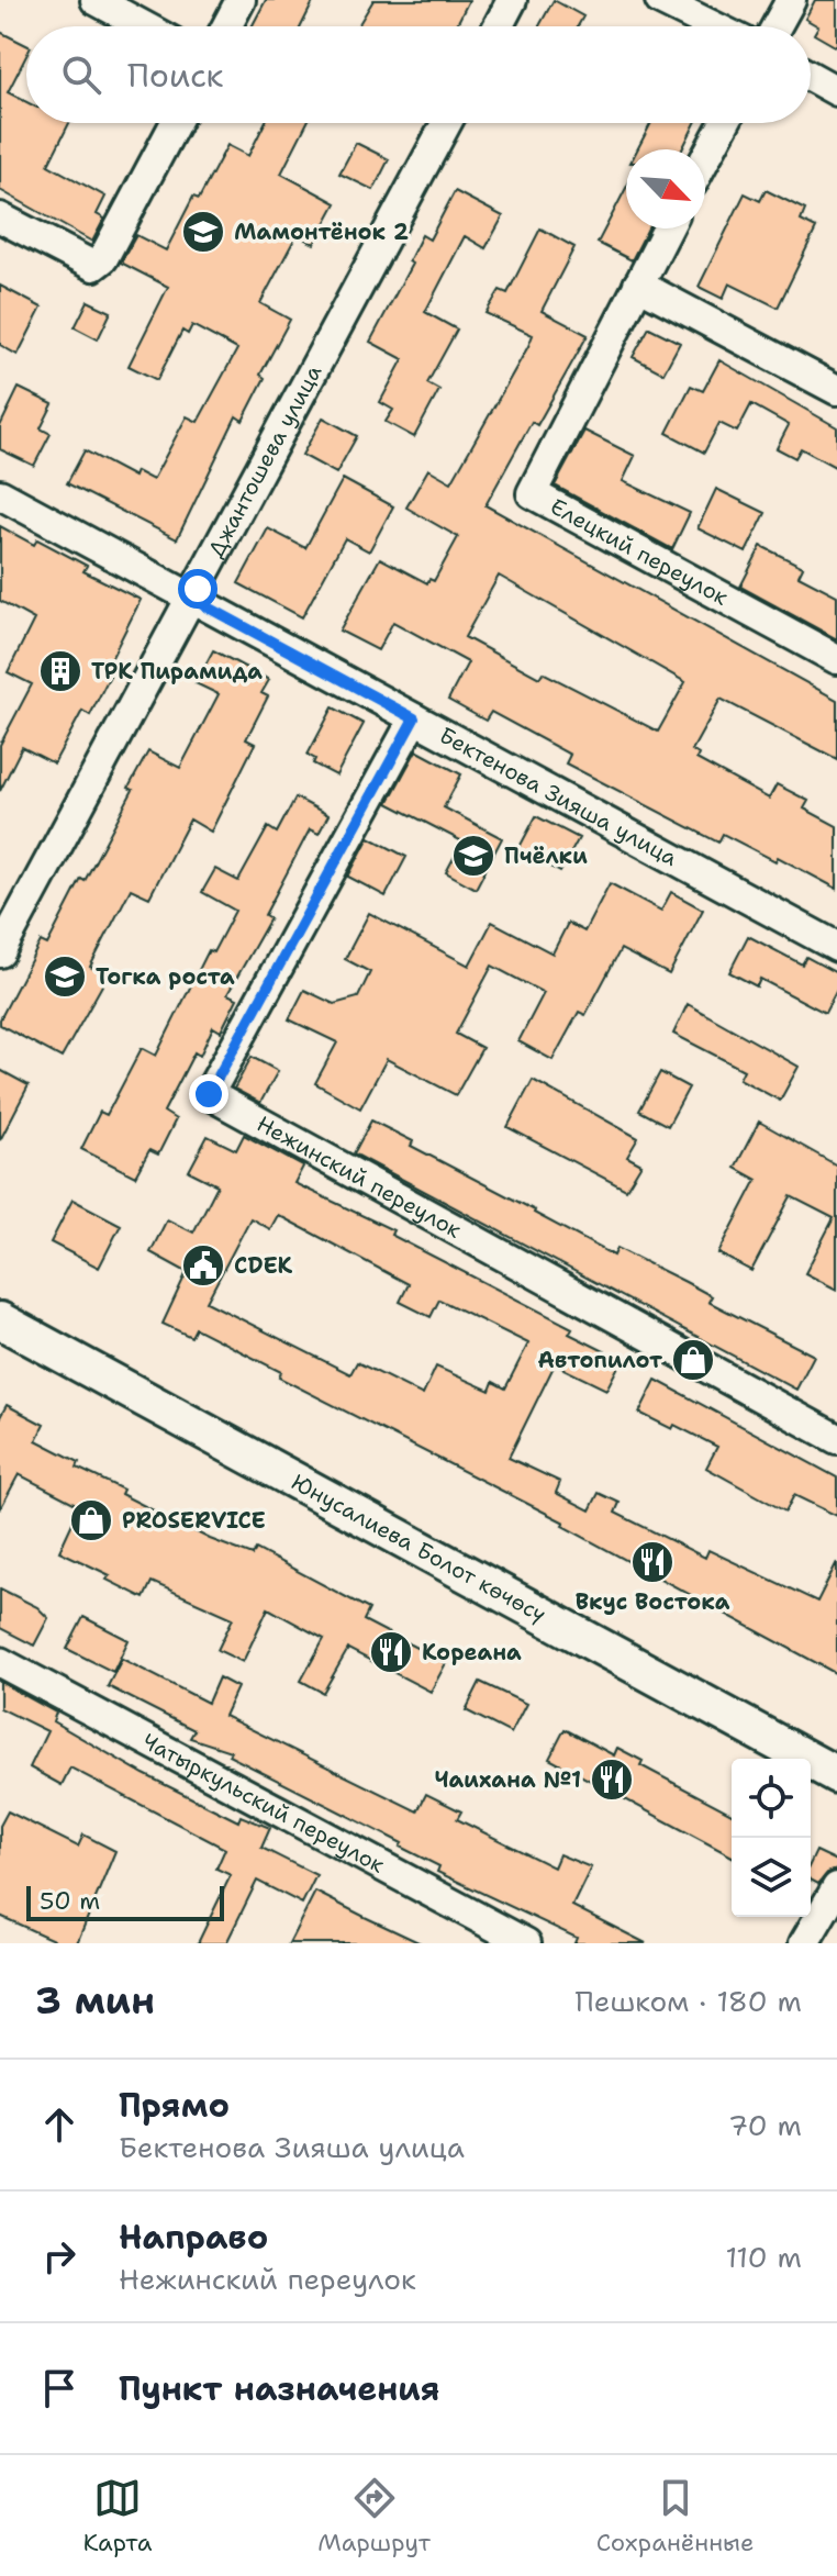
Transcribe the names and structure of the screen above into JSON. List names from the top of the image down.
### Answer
{
  "streets": {
    "main road": ["Юнусалиева Болот көчөсү"],
    "street": [
      "Джантошева улица",
      "Елецкий переулок",
      "Бектенова Зияша улица",
      "Нежинский переулок",
      "Чатыркульский переулок"
    ]
  },
  "crossings": [
    ["Джантошева улица", "Бектенова Зияша улица"],
    ["Бектенова Зияша улица", "Нежинский переулок"]
  ],
  "places": {
    "school or university": ["Мамонтёнок 2", "Пчёлки", "Тогка роста"],
    "building": ["ТРК Пирамида"],
    "public building": ["CDEK"],
    "shop": ["Автопилот", "PROSERVICE"],
    "restaurant": ["Вкус Востока", "Кореана", "Чаихана №1"]
  },
  "scale_bar": "50 m",
  "north": "bottom right",
  "page": {
    "search": "Поиск",
    "scale": "50 m",
    "heading": ["3 мин", "Пешком · 180 m"],
    "list": [
      ["Прямо", "Бектенова Зияша улица", "70 m"],
      ["Направо", "Нежинский переулок", "110 m"],
      "Пункт назначения"
    ],
    "nav": ["Карта", "Маршрут", "Сохранённые"]
  }
}
